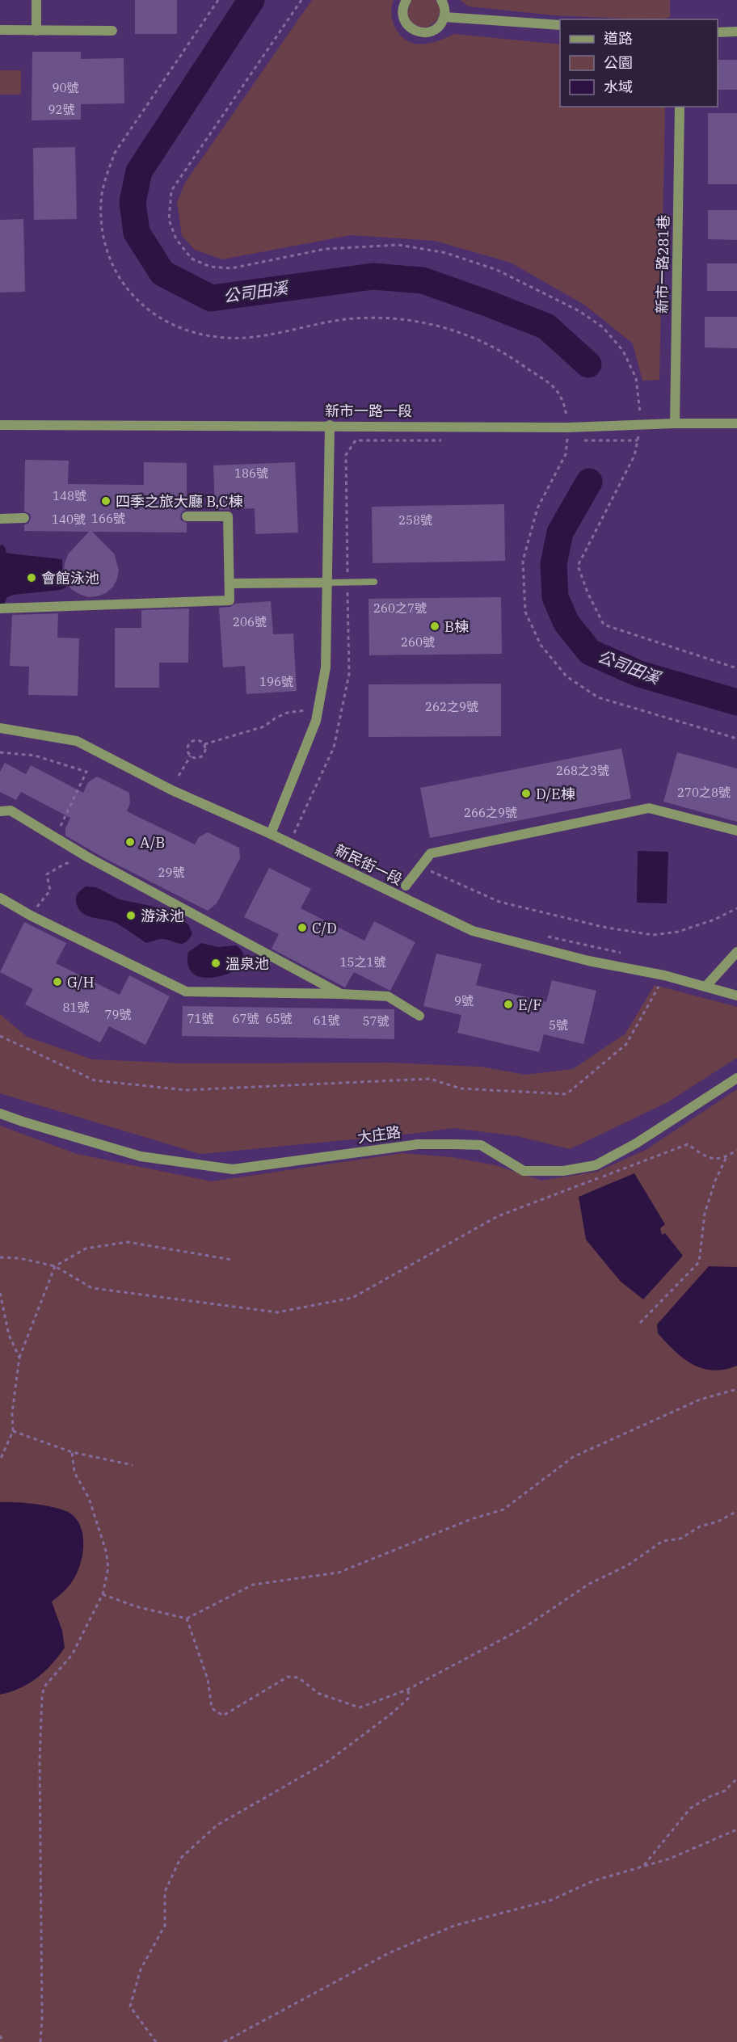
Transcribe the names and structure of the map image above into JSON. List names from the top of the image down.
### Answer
{
  "streets": {
    "street": [
      "新市一路281巷",
      "新市一路一段",
      "新民街一段",
      "大庄路"
    ]
  },
  "crossings": [
    ["新市一路281巷", "新市一路一段"]
  ],
  "water": ["公司田溪"],
  "places": [
    "四季之旅大廳 B,C棟",
    "會館泳池",
    "B棟",
    "D/E棟",
    "A/B",
    "游泳池",
    "C/D",
    "溫泉池",
    "G/H",
    "E/F"
  ],
  "house_numbers": [
    "90號",
    "92號",
    "186號",
    "148號",
    "166號",
    "140號",
    "258號",
    "260之7號",
    "206號",
    "260號",
    "196號",
    "262之9號",
    "268之3號",
    "270之8號",
    "266之9號",
    "29號",
    "15之1號",
    "9號",
    "81號",
    "79號",
    "71號",
    "67號",
    "65號",
    "61號",
    "57號",
    "5號"
  ],
  "legend": ["道路", "公園", "水域"]
}
